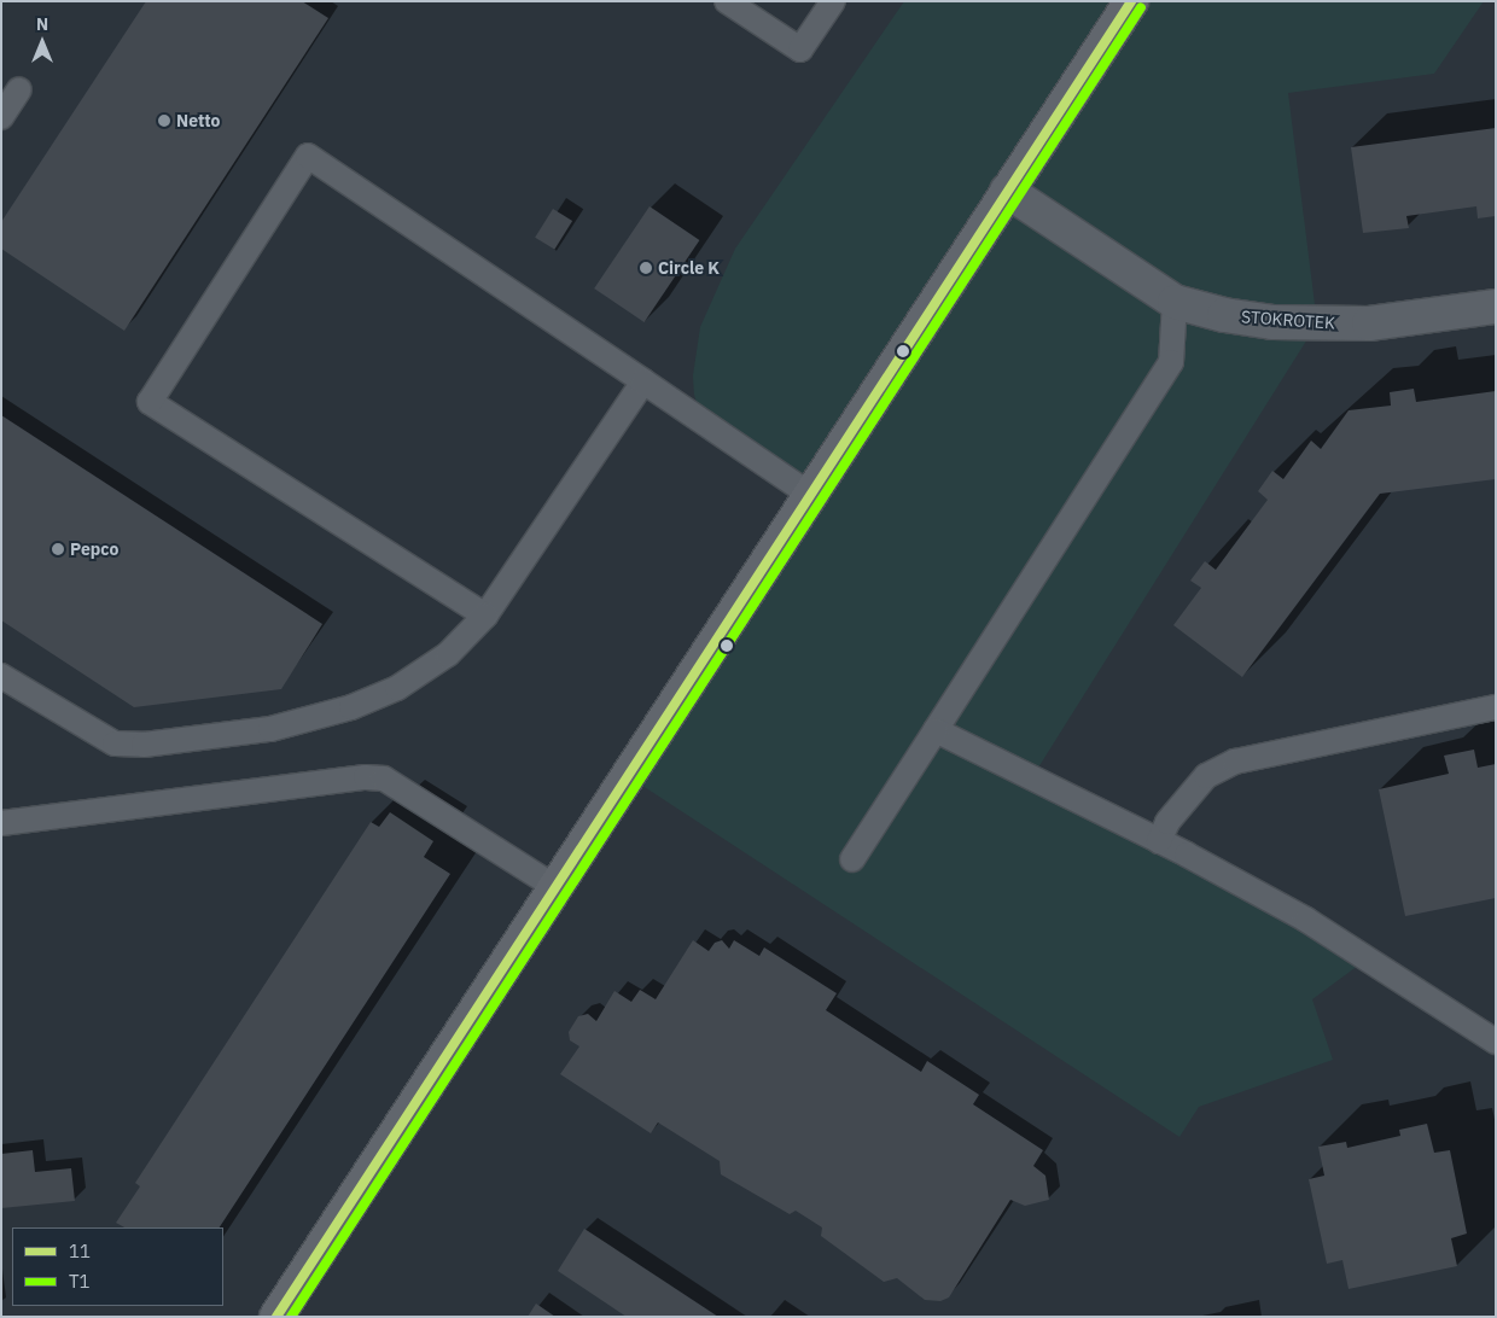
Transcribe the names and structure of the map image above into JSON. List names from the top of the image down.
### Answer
{
  "streets": {
    "street": ["STOKROTEK"]
  },
  "places": ["Netto", "Circle K", "Pepco"],
  "lines": ["transit line 11", "transit line T1"],
  "legend": ["11", "T1"],
  "north": "top"
}
